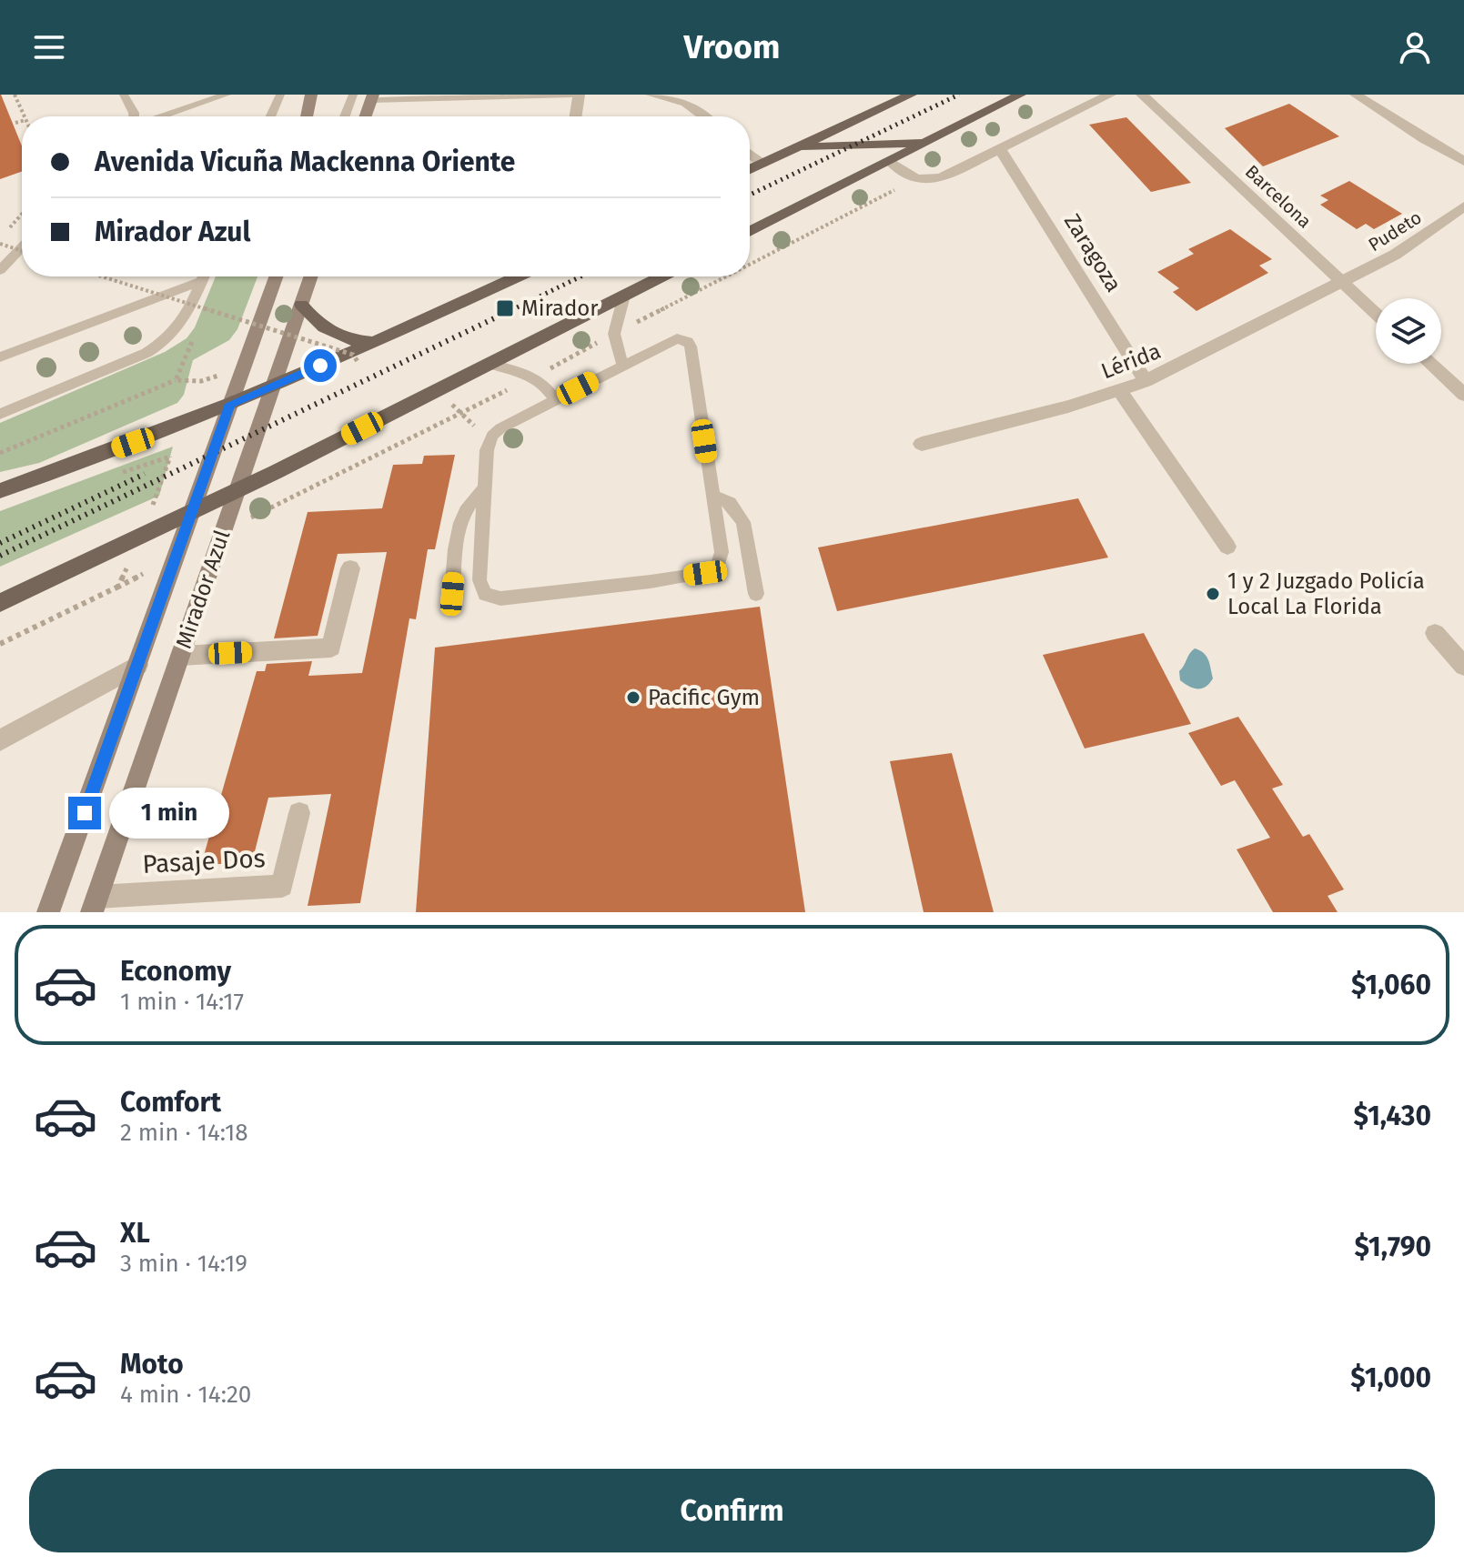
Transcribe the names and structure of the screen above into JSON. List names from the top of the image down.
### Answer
{
  "streets": {
    "main road": ["Mirador Azul"],
    "street": [
      "Barcelona",
      "Pudeto",
      "Zaragoza",
      "Lérida",
      "Pasaje Dos"
    ]
  },
  "crossings": [
    ["Barcelona", "Pudeto"],
    ["Barcelona", "Lérida"],
    ["Pudeto", "Lérida"],
    ["Zaragoza", "Lérida"],
    ["Mirador Azul", "Pasaje Dos"]
  ],
  "places": {
    "transit": ["Mirador"],
    "other": ["1 y 2 Juzgado Policía Local La Florida", "Pacific Gym"]
  },
  "page": {
    "header": "Vroom",
    "banner": ["Avenida Vicuña Mackenna Oriente", "Mirador Azul"],
    "bubble": "1 min",
    "list": [
      {
        "name": "Economy",
        "note": "1 min · 14:17",
        "value": "$1,060"
      },
      {
        "name": "Comfort",
        "note": "2 min · 14:18",
        "value": "$1,430"
      },
      {
        "name": "XL",
        "note": "3 min · 14:19",
        "value": "$1,790"
      },
      {
        "name": "Moto",
        "note": "4 min · 14:20",
        "value": "$1,000"
      }
    ],
    "buttons": "Confirm"
  }
}
